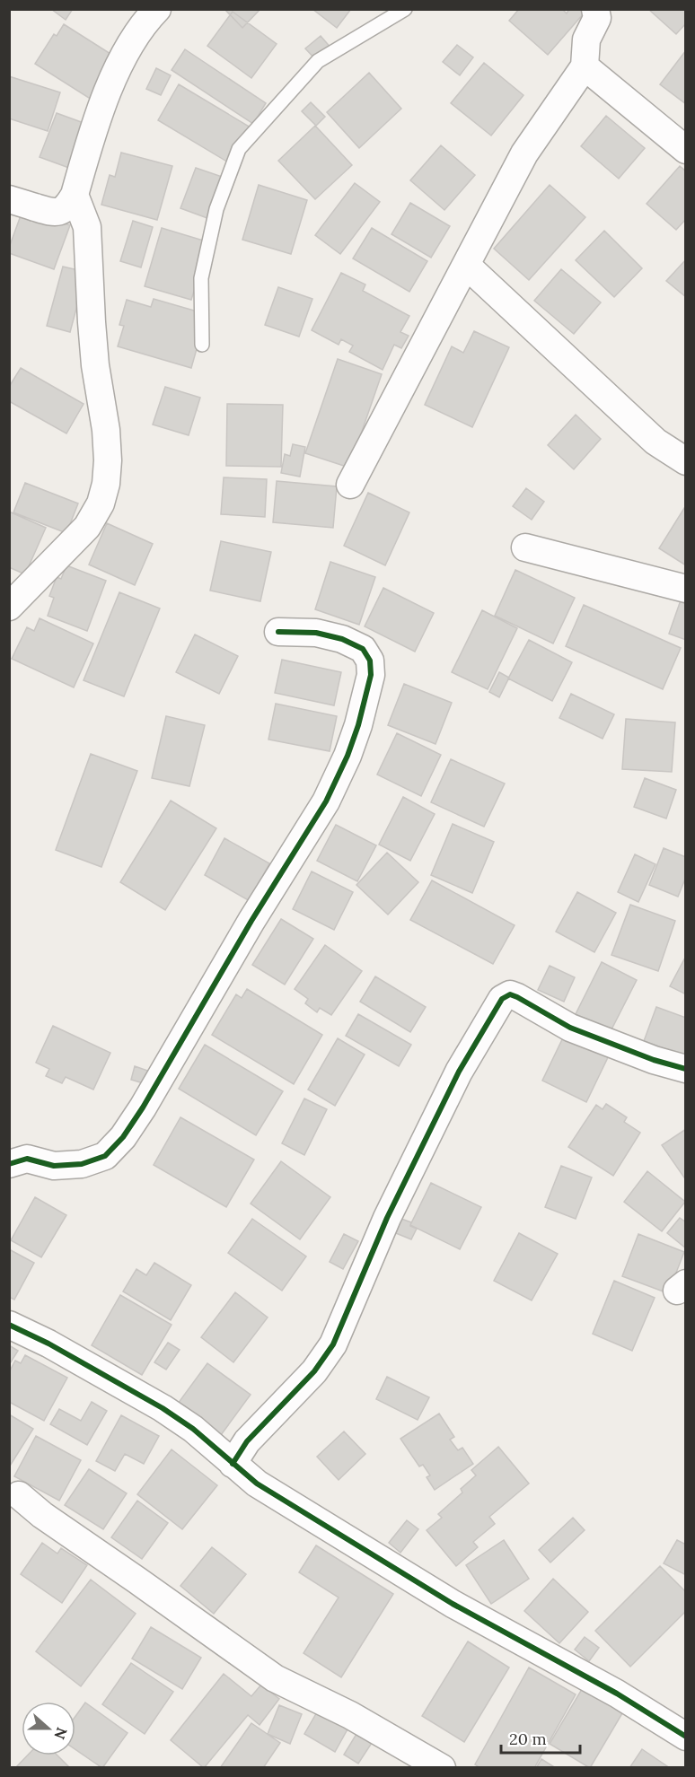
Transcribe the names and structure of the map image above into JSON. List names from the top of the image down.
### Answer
{
  "scale_bar": "20 m",
  "north": "right"
}
